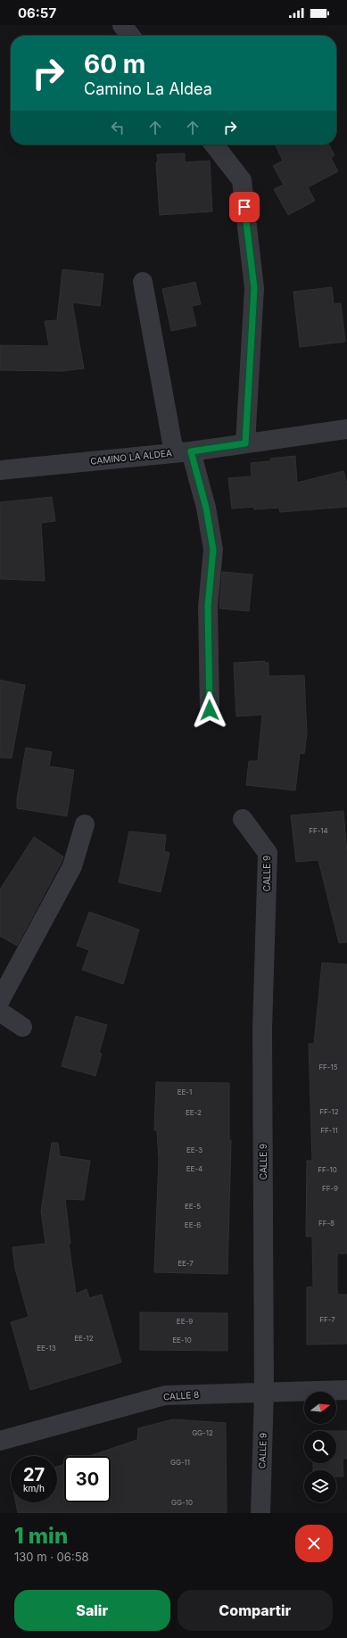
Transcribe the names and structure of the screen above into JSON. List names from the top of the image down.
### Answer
{
  "streets": {
    "street": ["CAMINO LA ALDEA", "CALLE 9", "CALLE 8"]
  },
  "crossings": [
    ["CALLE 9", "CALLE 8"]
  ],
  "house_numbers": [
    "FF-14",
    "FF-15",
    "EE-1",
    "FF-12",
    "EE-2",
    "FF-11",
    "EE-3",
    "EE-4",
    "FF-10",
    "FF-9",
    "EE-5",
    "FF-8",
    "EE-6",
    "EE-7",
    "FF-7",
    "EE-9",
    "EE-12",
    "EE-10",
    "EE-13",
    "GG-12",
    "GG-11",
    "GG-10"
  ],
  "north": "right",
  "page": {
    "status": "06:57",
    "turn": ["60 m", "Camino La Aldea"],
    "speed": "27 km/h",
    "limit": "30",
    "heading": ["1 min", "130 m · 06:58"],
    "buttons": ["Salir", "Compartir"]
  }
}
